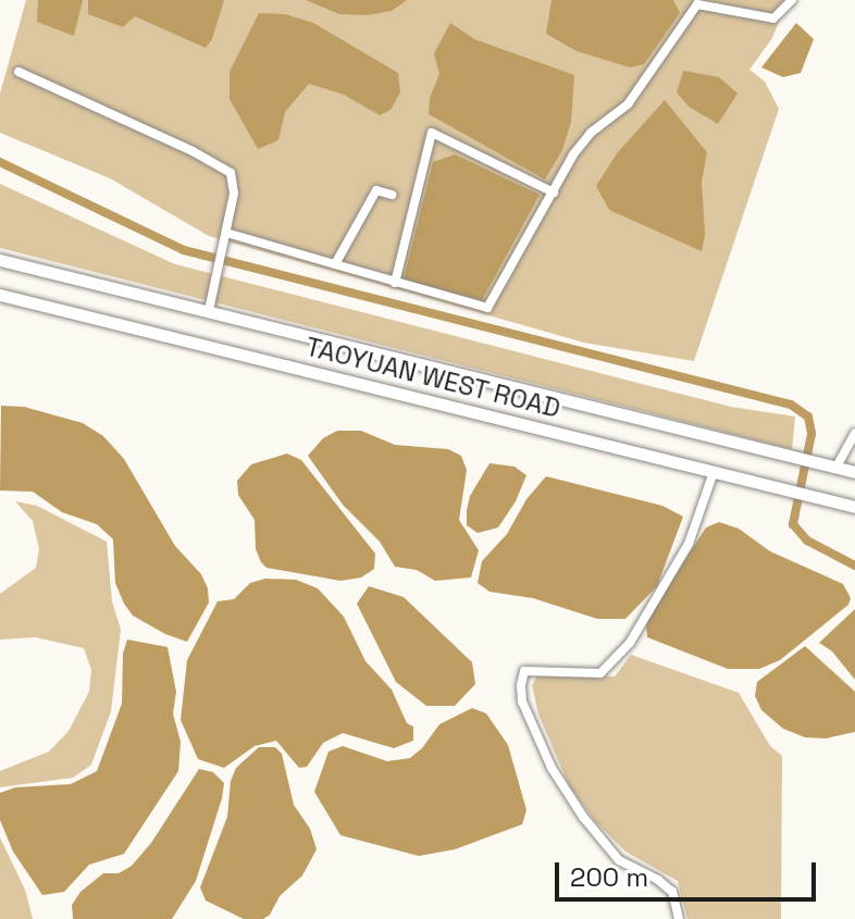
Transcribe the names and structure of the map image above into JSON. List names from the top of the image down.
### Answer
{
  "streets": {
    "main road": ["TAOYUAN WEST ROAD"]
  },
  "scale_bar": "200 m"
}
